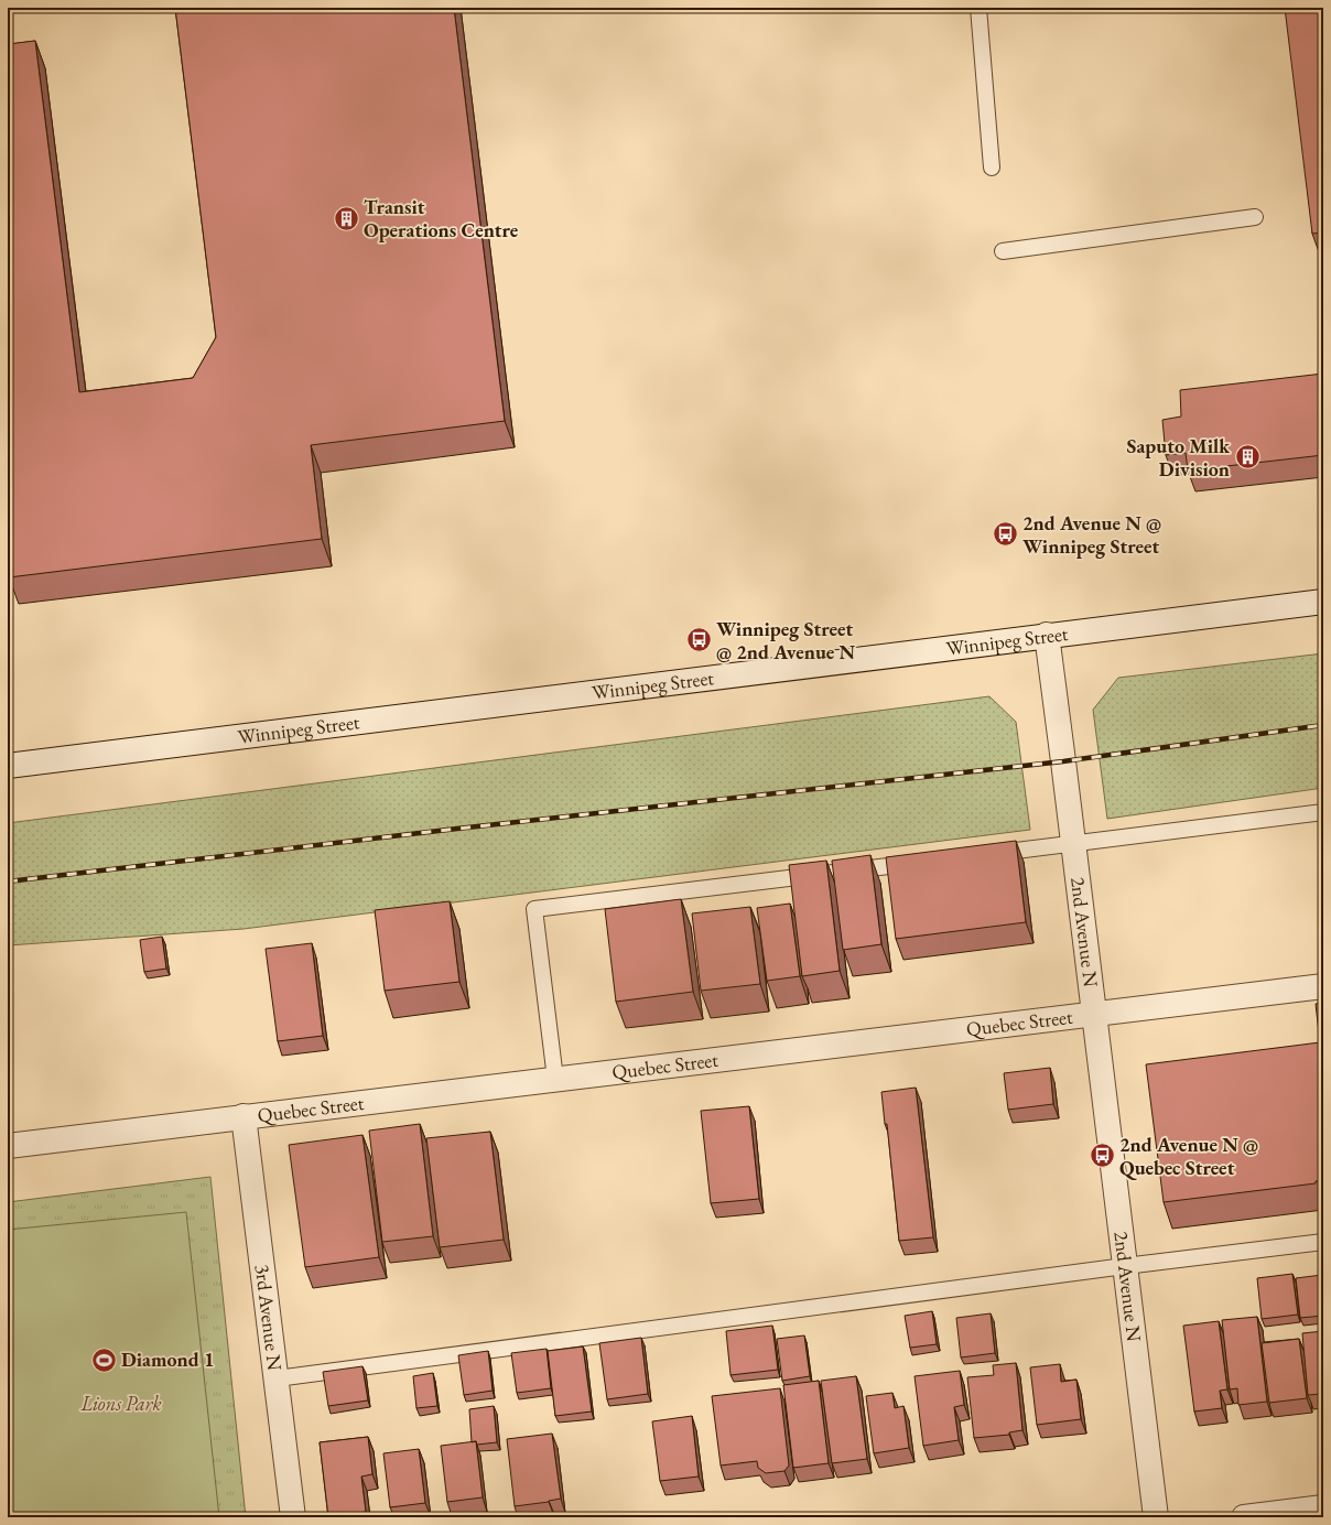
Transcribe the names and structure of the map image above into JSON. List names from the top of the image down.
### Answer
{
  "streets": {
    "street": [
      "Winnipeg Street",
      "2nd Avenue N",
      "Quebec Street",
      "3rd Avenue N"
    ]
  },
  "crossings": [
    ["Winnipeg Street", "2nd Avenue N"],
    ["2nd Avenue N", "Quebec Street"],
    ["Quebec Street", "3rd Avenue N"]
  ],
  "parks": ["Lions Park"],
  "places": {
    "building": ["Transit Operations Centre", "Saputo Milk Division"],
    "bus stop": ["2nd Avenue N @ Winnipeg Street", "Winnipeg Street @ 2nd Avenue N", "2nd Avenue N @ Quebec Street"],
    "sports": ["Diamond 1"]
  }
}
